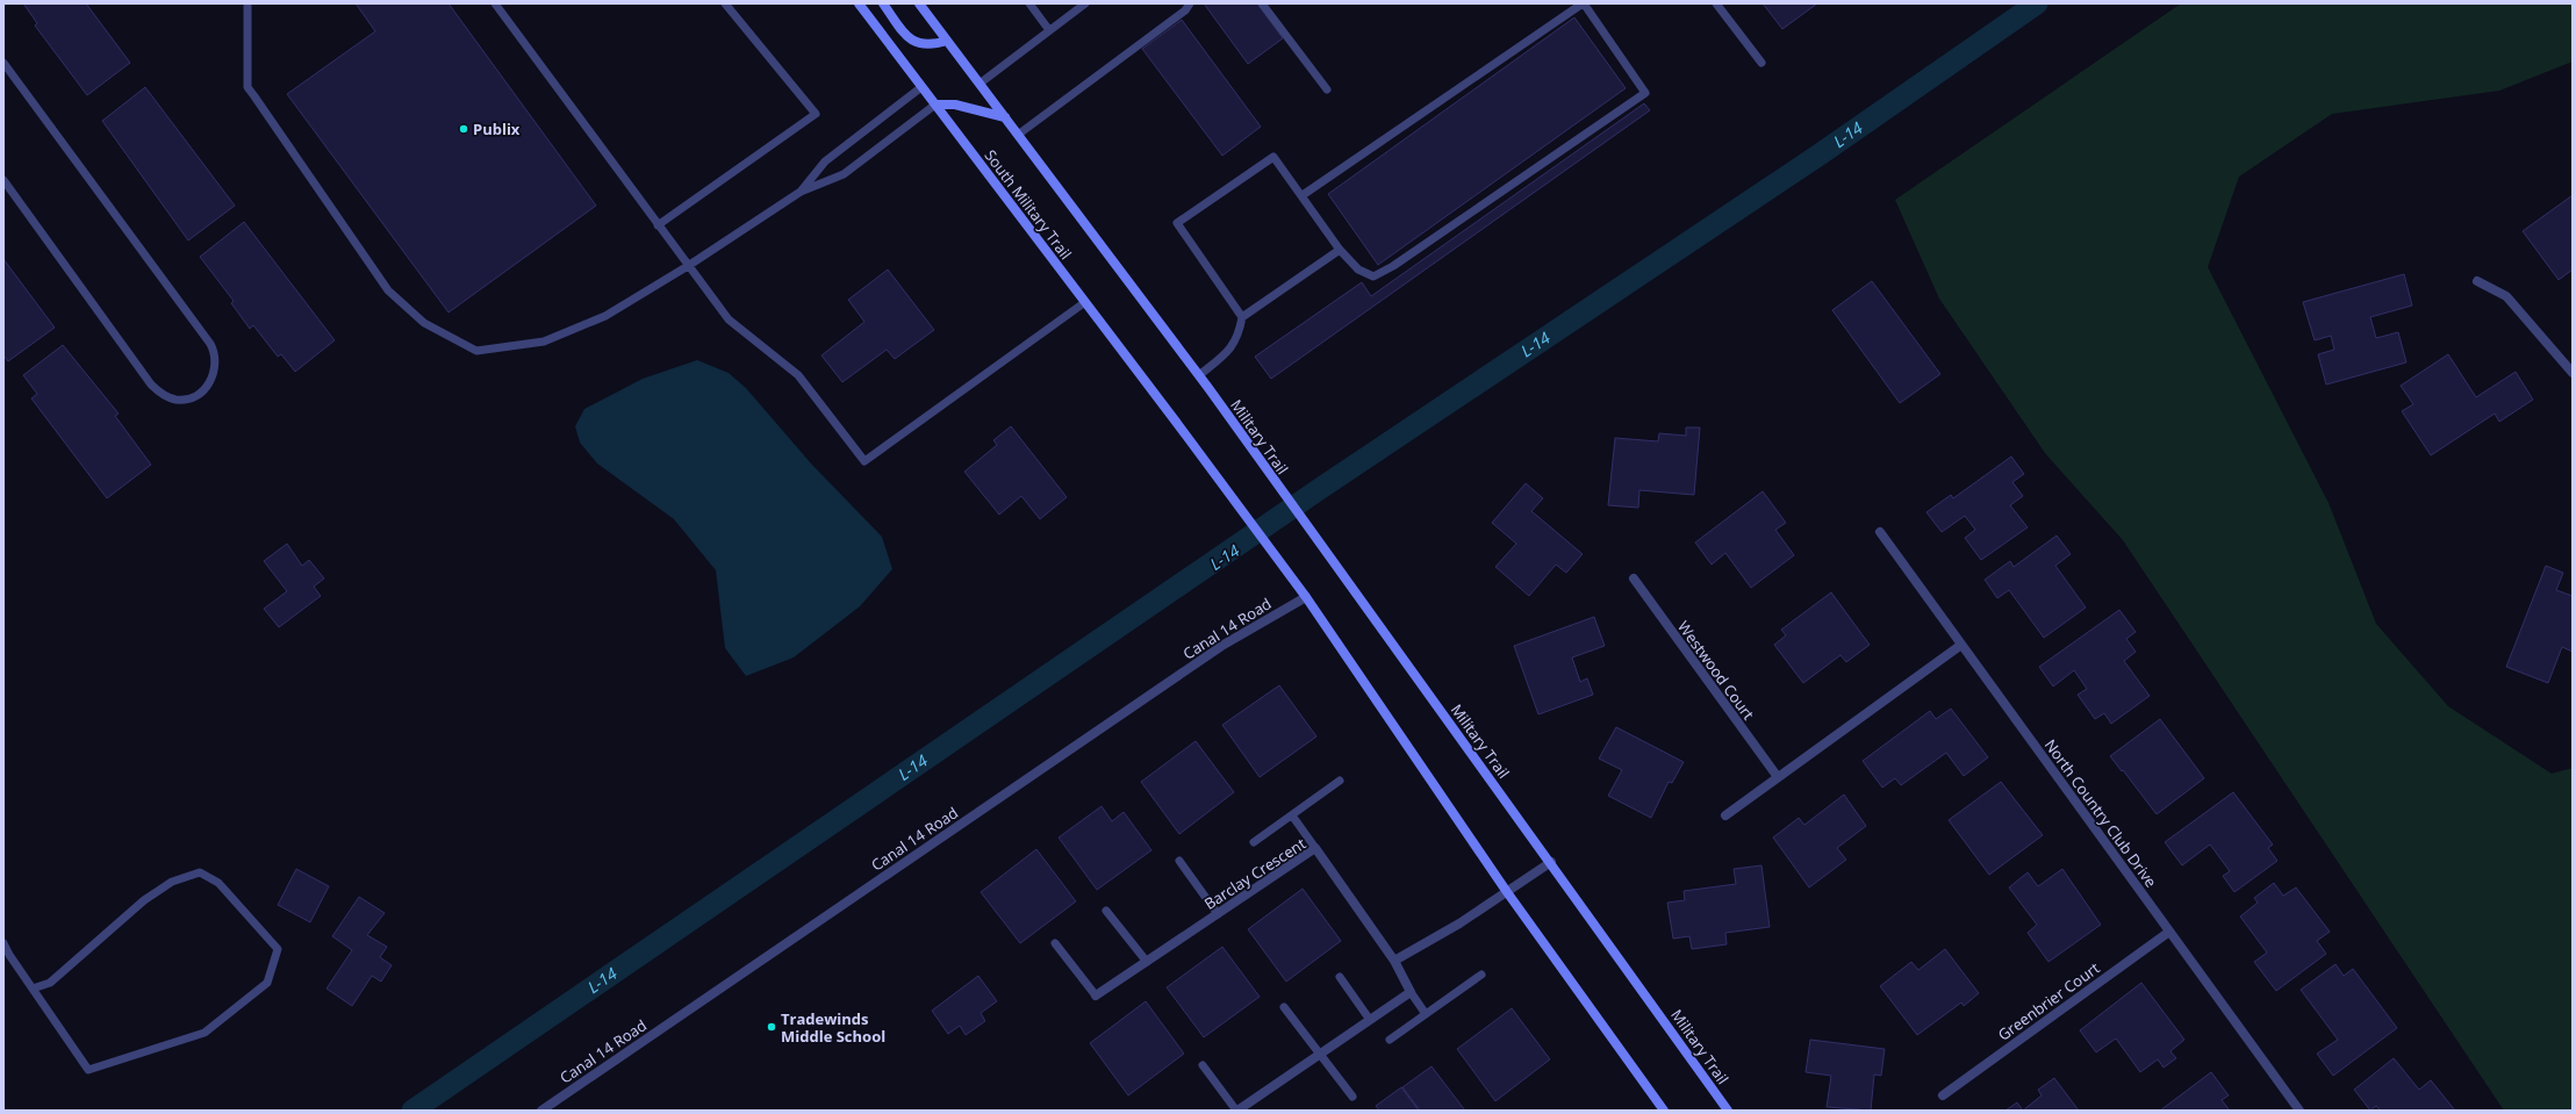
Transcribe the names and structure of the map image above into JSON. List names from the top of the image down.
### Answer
{
  "streets": {
    "main road": ["South Military Trail", "Military Trail"],
    "street": [
      "Canal 14 Road",
      "Westwood Court",
      "North Country Club Drive",
      "Barclay Crescent",
      "Greenbrier Court"
    ]
  },
  "crossings": [
    ["South Military Trail", "Canal 14 Road"],
    ["North Country Club Drive", "Greenbrier Court"]
  ],
  "water": ["L-14"],
  "places": ["Publix", "Tradewinds Middle School"]
}
